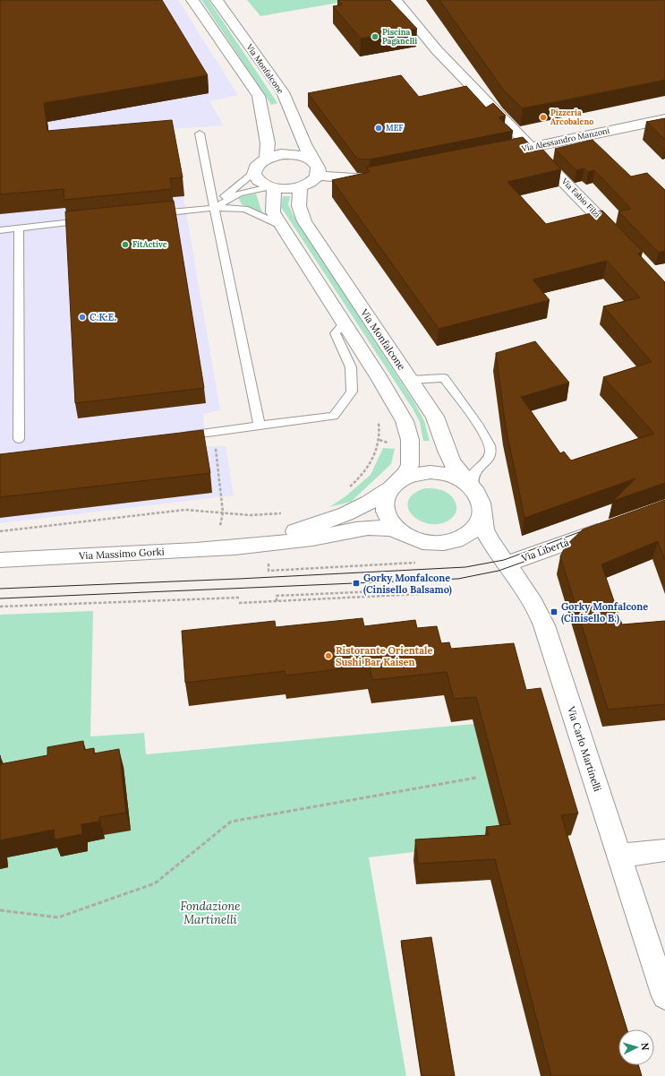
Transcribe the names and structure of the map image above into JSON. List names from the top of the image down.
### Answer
{
  "streets": {
    "street": [
      "Via Monfalcone",
      "Via Alessandro Manzoni",
      "Via Fabio Filzi",
      "Via Libertà",
      "Via Massimo Gorki",
      "Via Carlo Martinelli"
    ]
  },
  "crossings": [
    ["Via Monfalcone", "Via Massimo Gorki"],
    ["Via Monfalcone", "Via Carlo Martinelli"],
    ["Via Alessandro Manzoni", "Via Fabio Filzi"],
    ["Via Libertà", "Via Carlo Martinelli"],
    ["Via Massimo Gorki", "Via Carlo Martinelli"]
  ],
  "parks": ["Fondazione Martinelli"],
  "places": {
    "other": [
      "Piscina Paganelli",
      "Pizzeria Arcobaleno",
      "MEF",
      "FitActive",
      "C.K.E.",
      "Ristorante Orientale Sushi Bar Kaisen"
    ],
    "transit": ["Gorky Monfalcone (Cinisello Balsamo)", "Gorky Monfalcone (Cinisello B.)"]
  },
  "north": "right"
}
